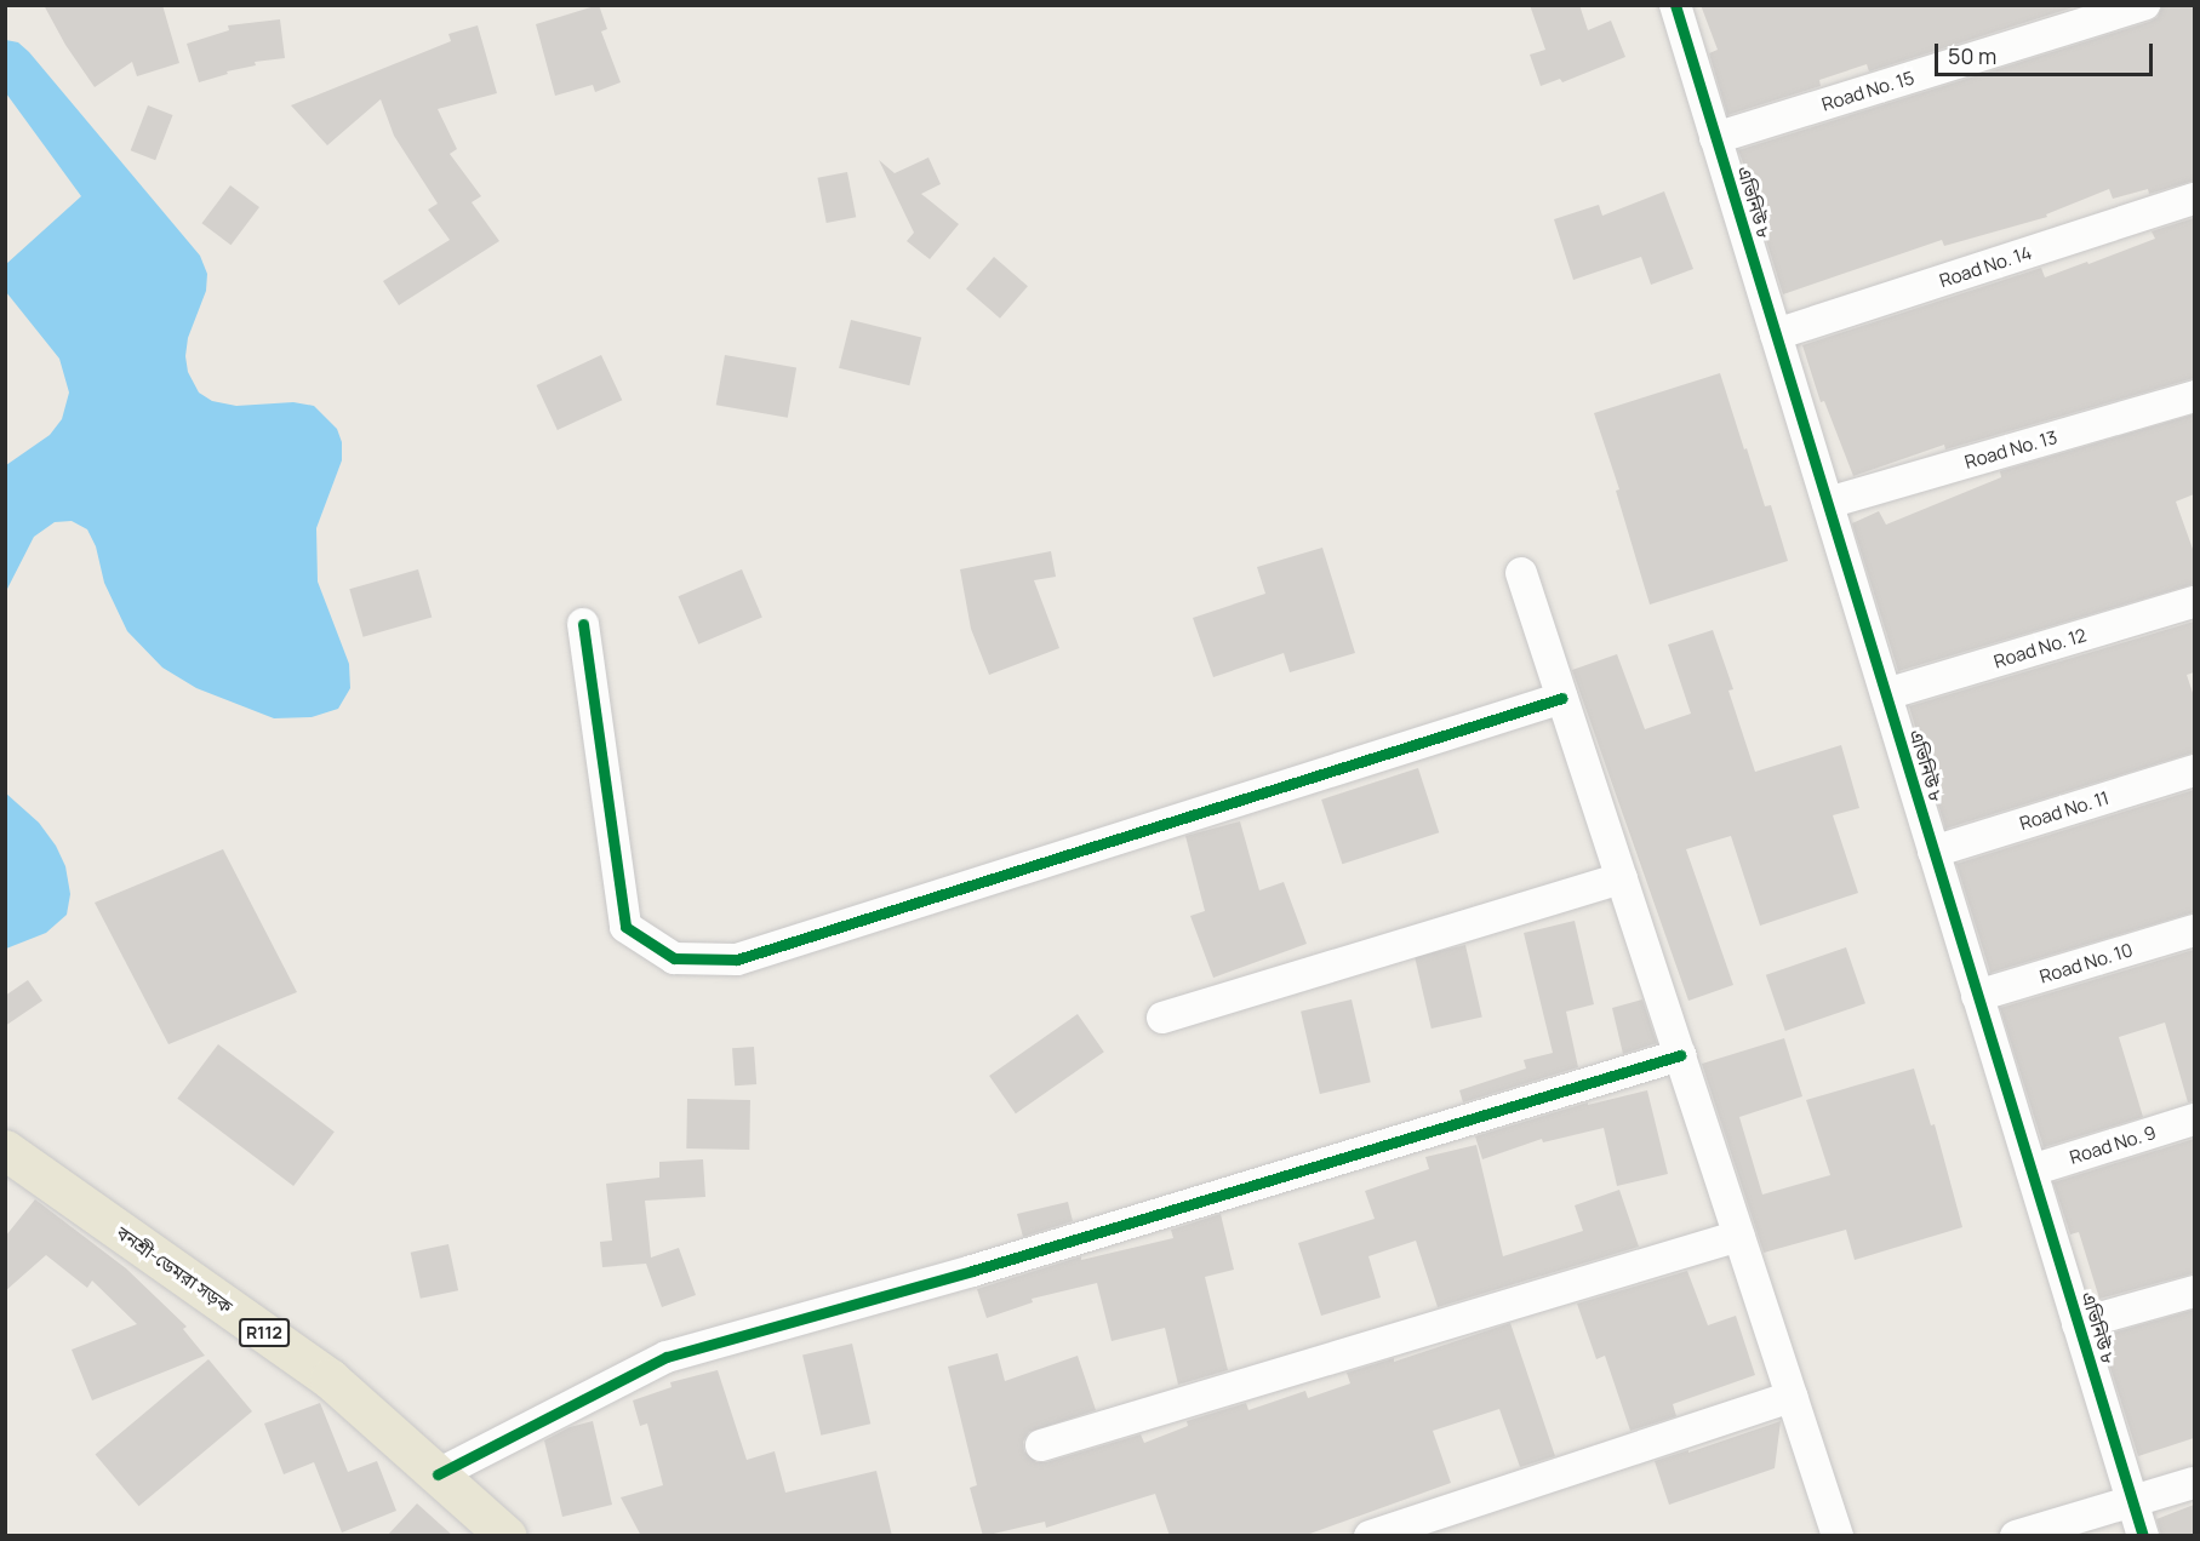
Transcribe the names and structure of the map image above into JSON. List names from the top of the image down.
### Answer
{
  "streets": {
    "main road": ["বনশ্রী-ডেমরা সড়ক", "R112"],
    "street": [
      "Road No. 15",
      "এভিনিউ ৮",
      "Road No. 14",
      "Road No. 13",
      "Road No. 12",
      "Road No. 11",
      "Road No. 10",
      "Road No. 9"
    ]
  },
  "crossings": [
    ["Road No. 15", "এভিনিউ ৮"],
    ["এভিনিউ ৮", "Road No. 14"],
    ["এভিনিউ ৮", "Road No. 13"],
    ["এভিনিউ ৮", "Road No. 12"],
    ["এভিনিউ ৮", "Road No. 11"],
    ["এভিনিউ ৮", "Road No. 10"],
    ["এভিনিউ ৮", "Road No. 9"]
  ],
  "scale_bar": "50 m"
}
